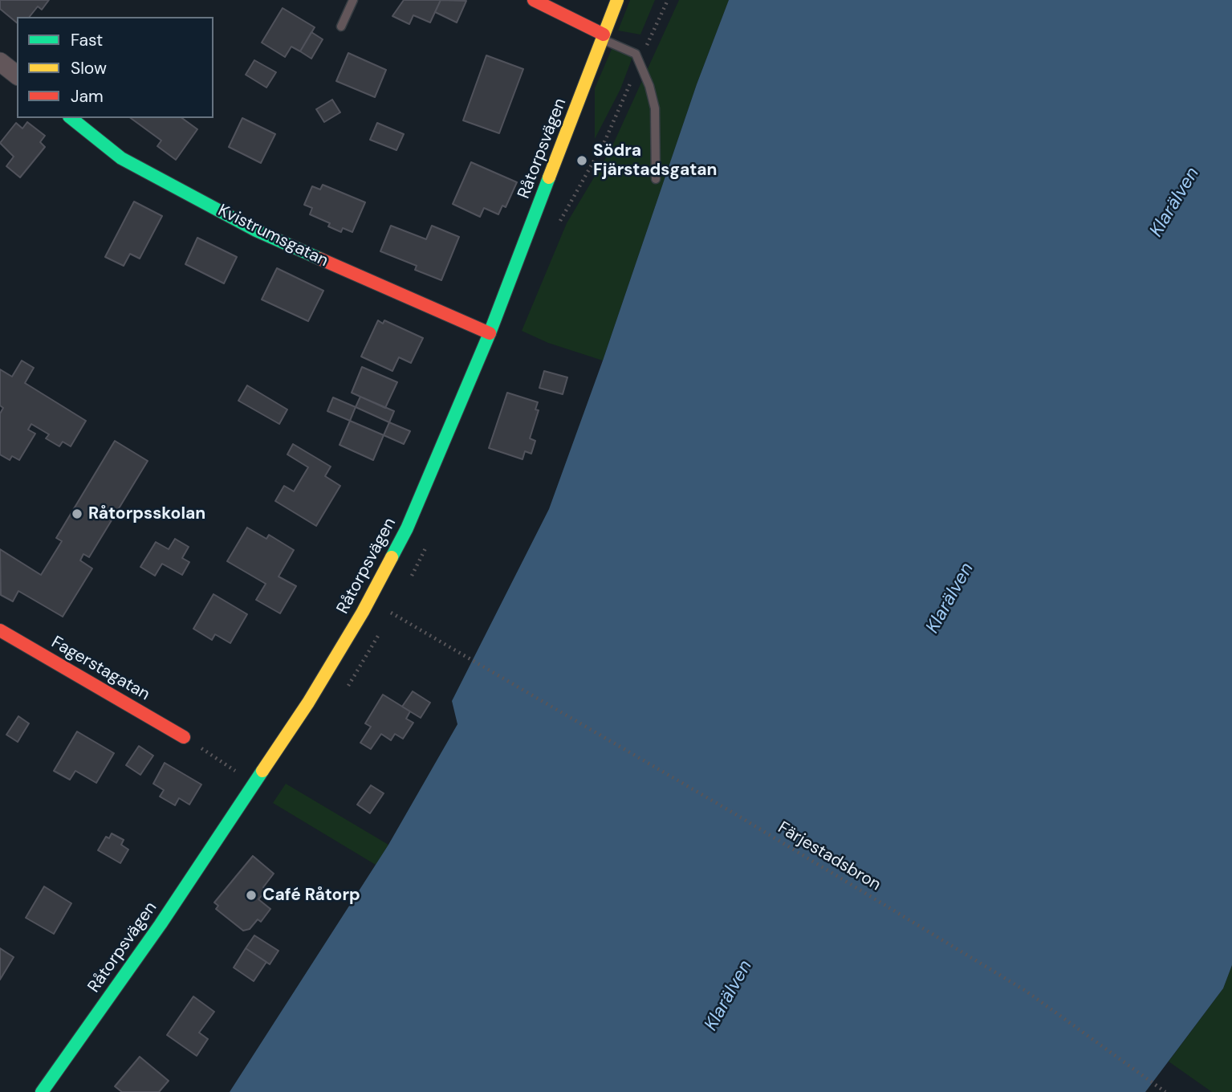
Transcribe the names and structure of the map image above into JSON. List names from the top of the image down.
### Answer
{
  "streets": {
    "street": ["Råtorpsvägen", "Kvistrumsgatan", "Fagerstagatan"],
    "path": ["Färjestadsbron"]
  },
  "crossings": [
    ["Råtorpsvägen", "Kvistrumsgatan"]
  ],
  "water": ["Klarälven"],
  "places": ["Södra Fjärstadsgatan", "Råtorpsskolan", "Café Råtorp"],
  "legend": ["Fast", "Slow", "Jam"]
}
